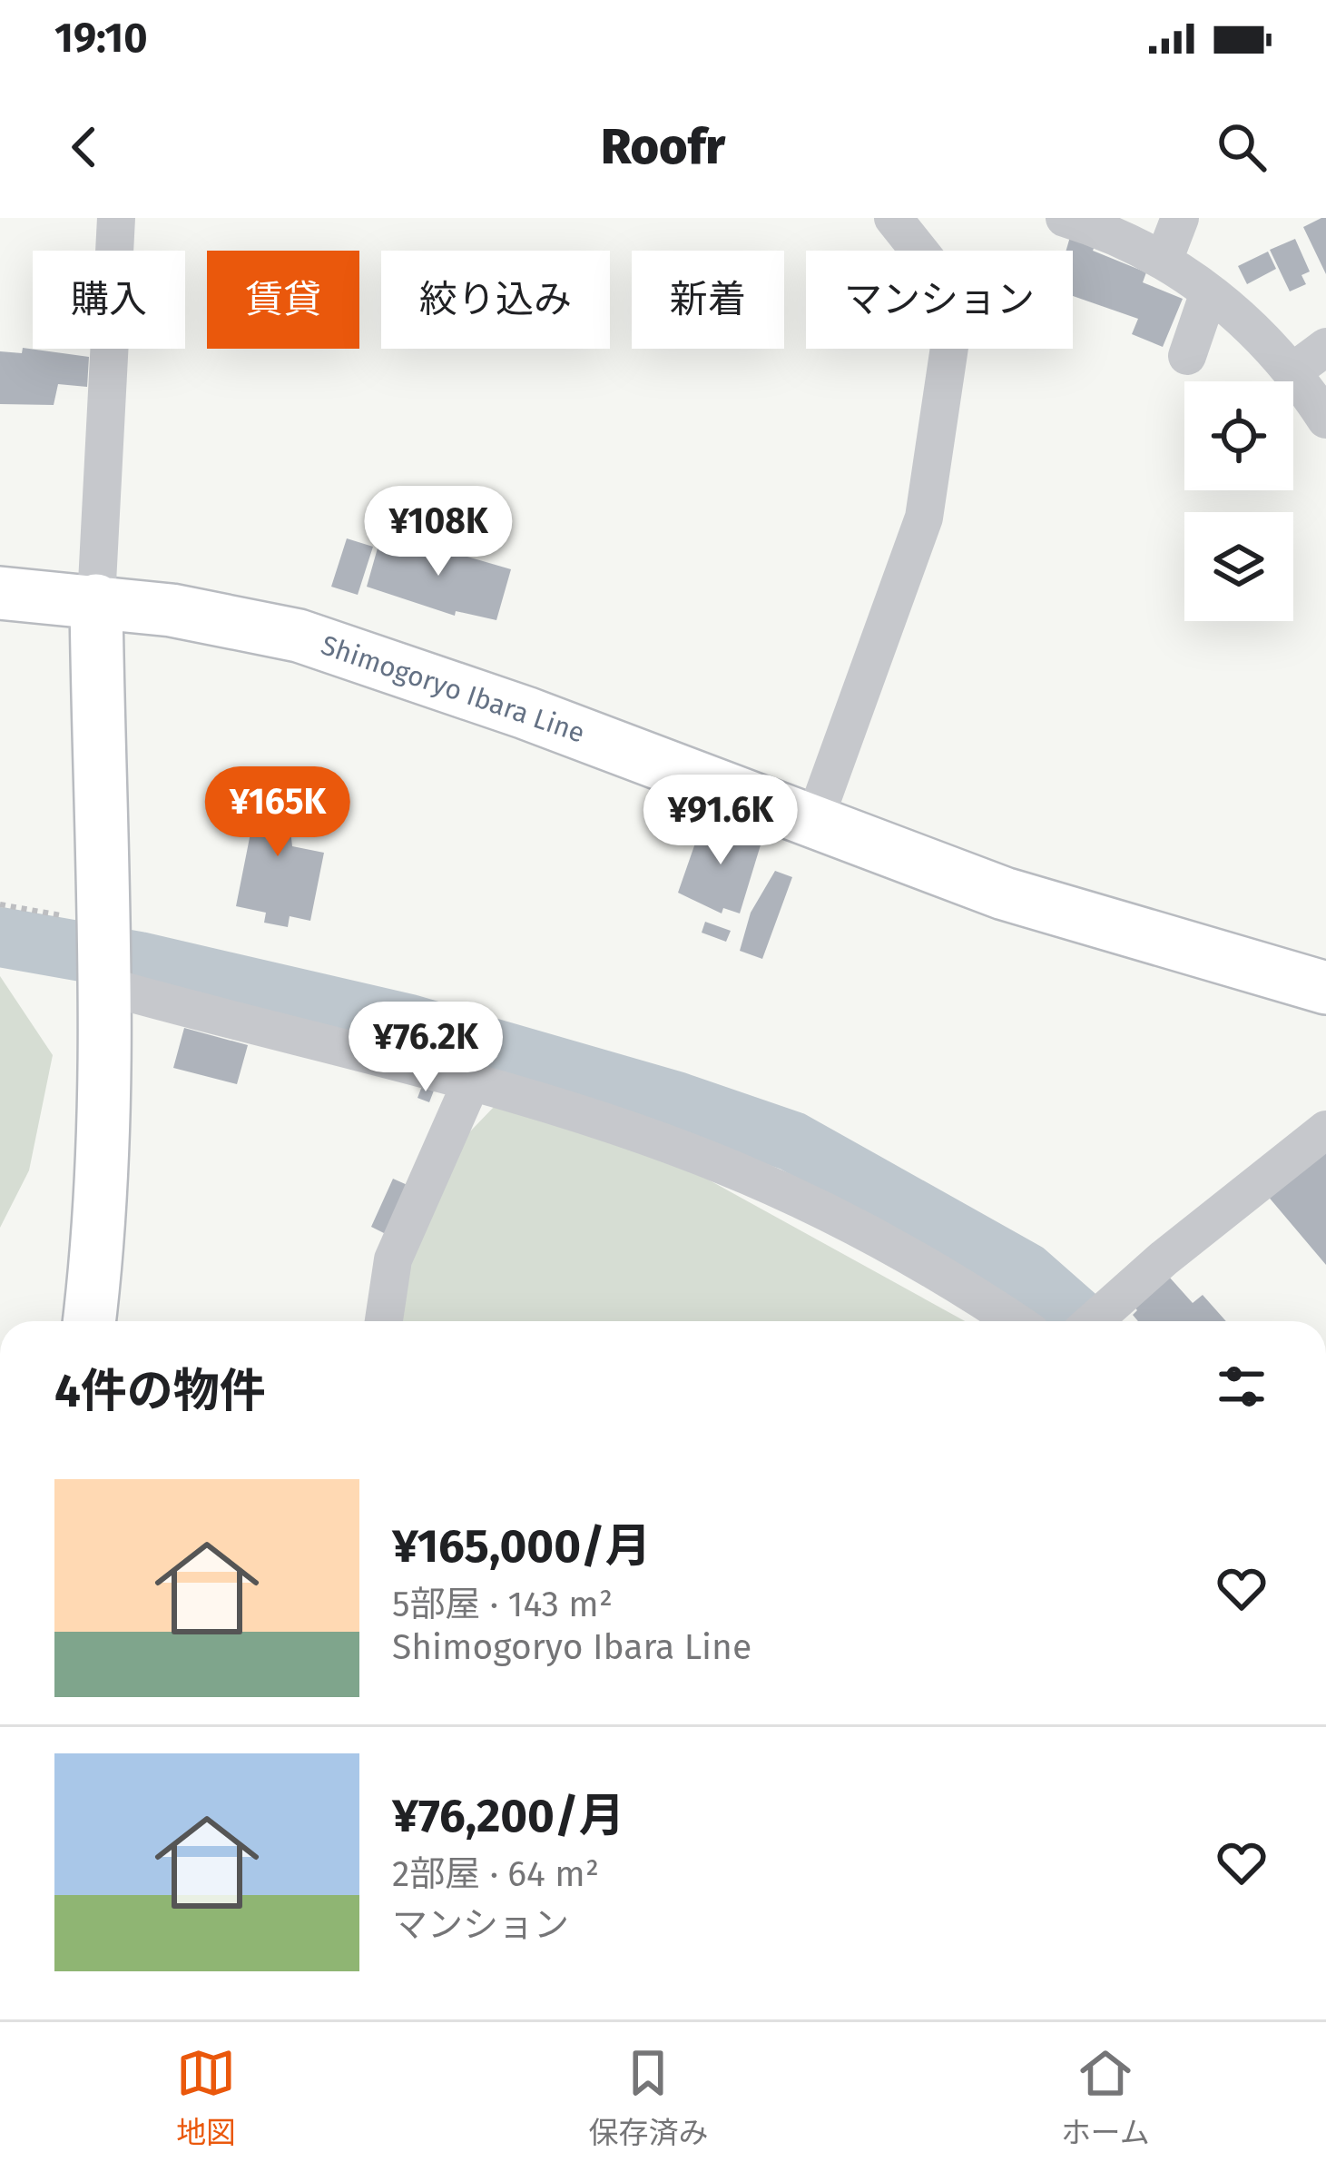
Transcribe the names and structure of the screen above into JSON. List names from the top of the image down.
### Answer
{
  "streets": {
    "main road": ["Shimogoryo Ibara Line"]
  },
  "page": {
    "status": "19:10",
    "header": "Roofr",
    "chip": [
      "購入",
      "賃貸",
      "絞り込み",
      "新着",
      "マンション"
    ],
    "price": [
      "¥108K",
      "¥165K",
      "¥91.6K",
      "¥76.2K"
    ],
    "heading": "4件の物件",
    "list": [
      {
        "name": "¥165,000/月",
        "note": "5部屋 · 143 m² · Shimogoryo Ibara Line"
      },
      {
        "name": "¥76,200/月",
        "note": "2部屋 · 64 m² · マンション"
      }
    ],
    "tabs": ["地図", "保存済み", "ホーム"]
  }
}
